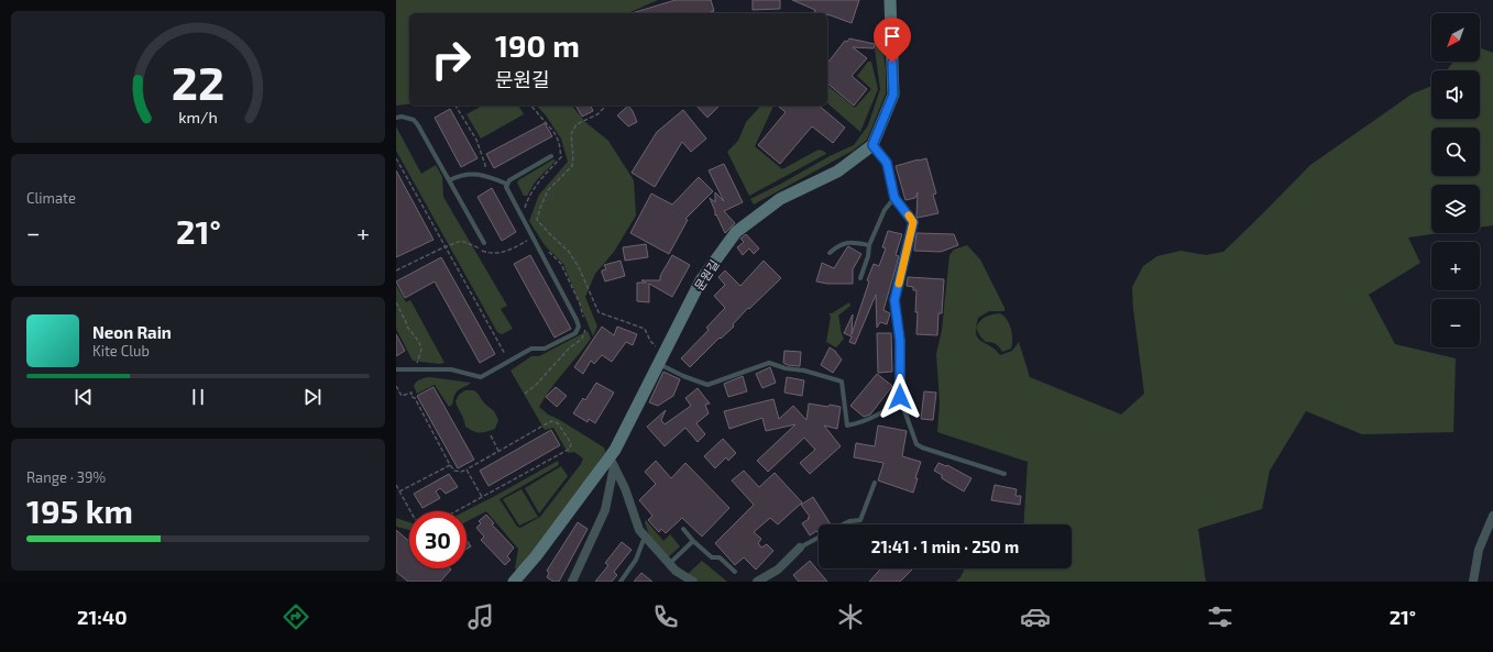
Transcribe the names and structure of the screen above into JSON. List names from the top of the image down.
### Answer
{
  "streets": {
    "street": ["문원길"]
  },
  "north": "bottom left",
  "page": {
    "map_buttons": ["+", "−"],
    "turn": ["190 m", "문원길"],
    "tile": [
      "Climate",
      ["Range · 39%", "195 km"]
    ],
    "heat": ["−", "21°", "+"],
    "song": ["Neon Rain", "Kite Club"],
    "limit": "30",
    "trip": "21:41 · 1 min · 250 m",
    "tabs": ["21:40", "21°"],
    "gauge": ["22", "km/h"]
  }
}
